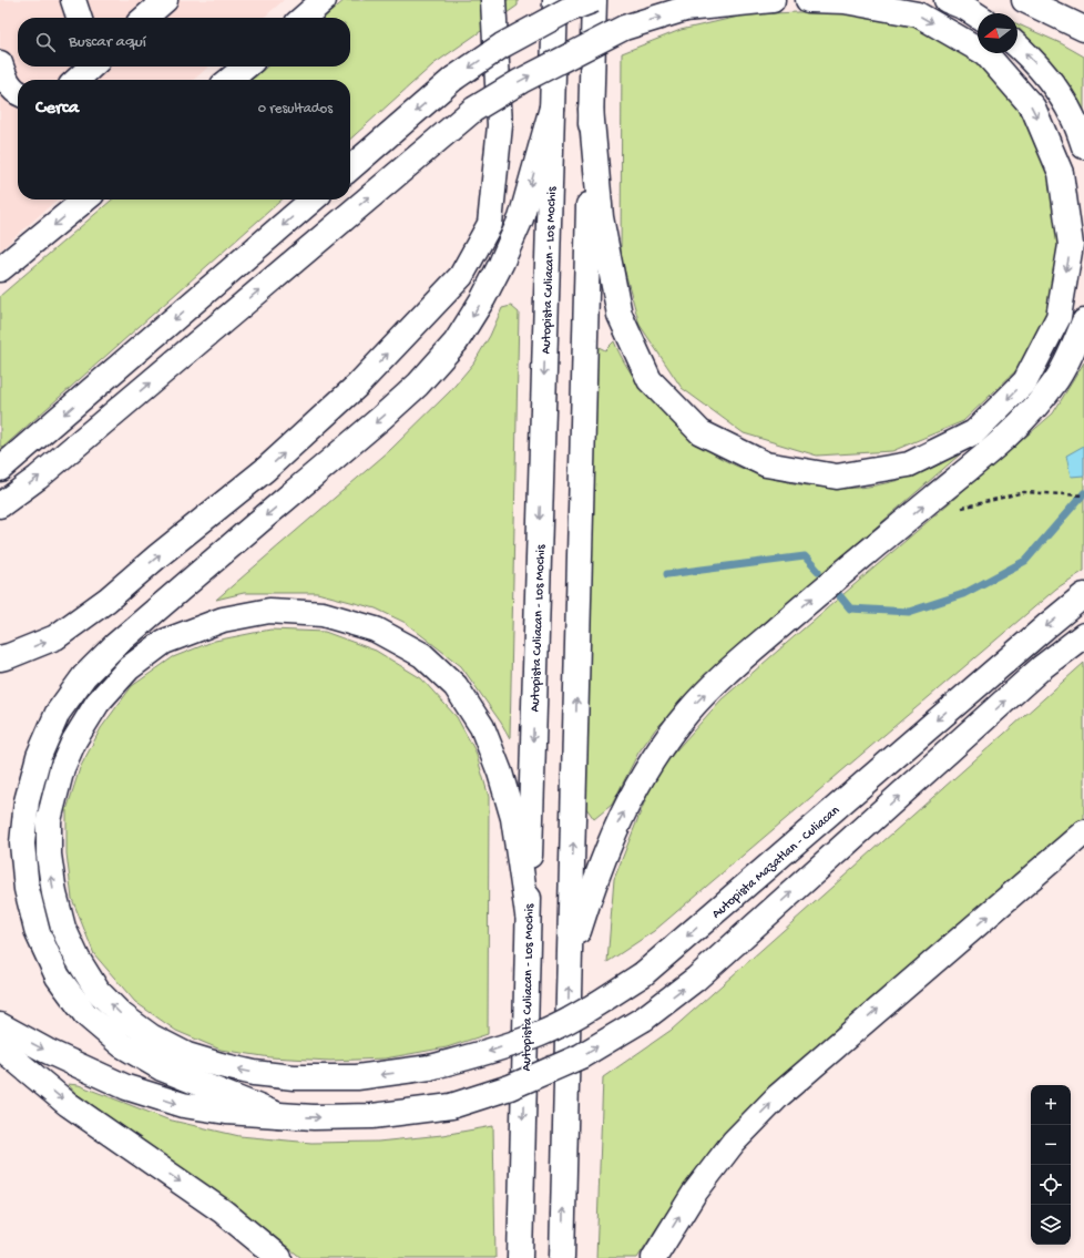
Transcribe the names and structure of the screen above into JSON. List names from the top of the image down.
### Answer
{
  "streets": {
    "main road": ["Autopista Culiacan - Los Mochis", "Autopista Mazatlan - Culiacan"]
  },
  "crossings": [
    ["Autopista Culiacan - Los Mochis", "Autopista Mazatlan - Culiacan"]
  ],
  "north": "left",
  "page": {
    "search": "Buscar aquí",
    "heading": ["Cerca", "0 resultados"],
    "map_buttons": ["+", "−"]
  }
}
